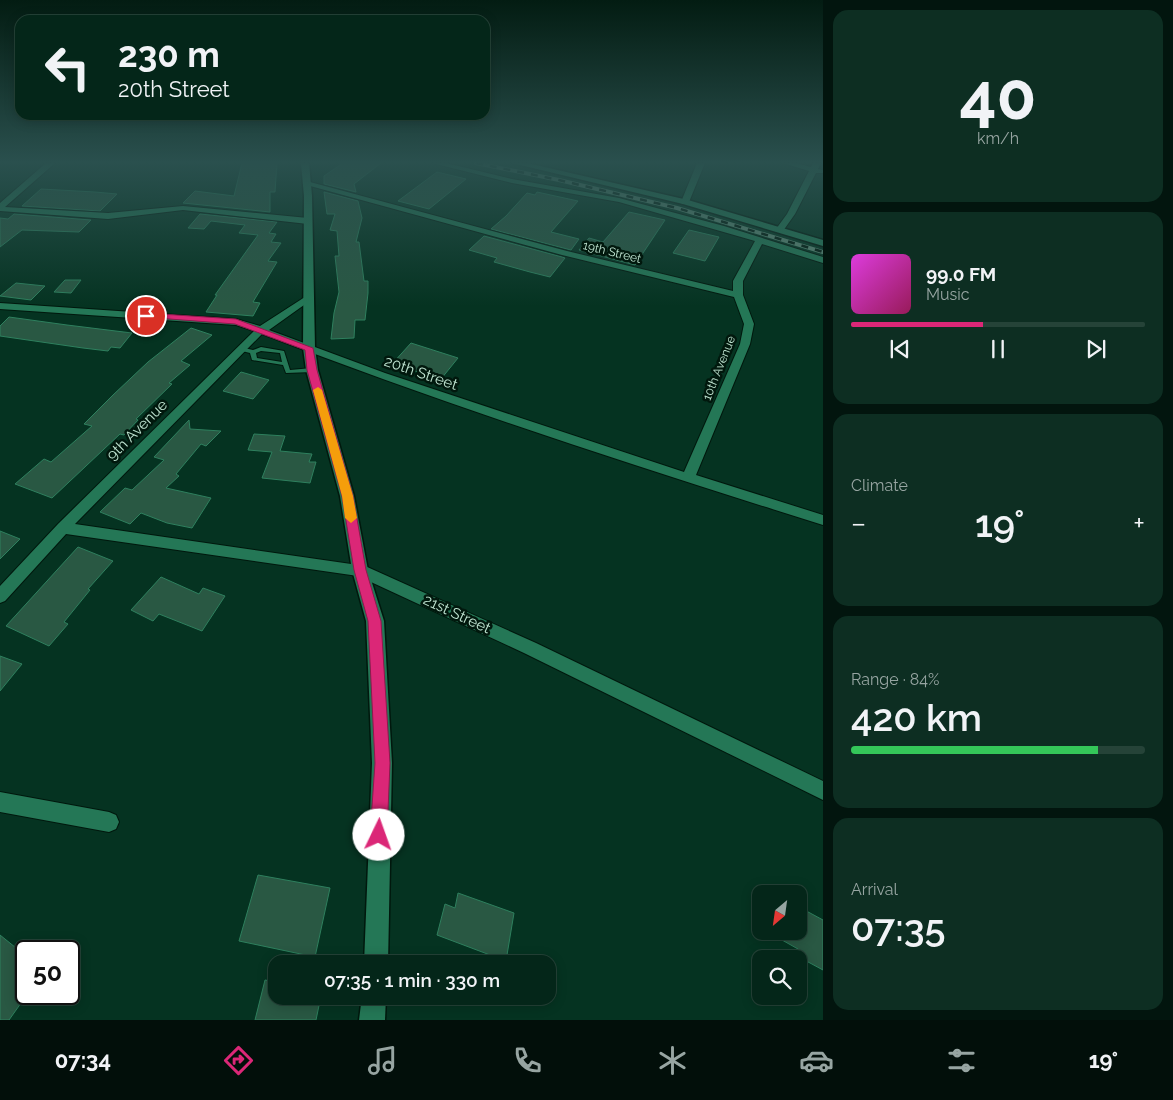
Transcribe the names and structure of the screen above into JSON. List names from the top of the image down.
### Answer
{
  "streets": {
    "street": [
      "19th Street",
      "10th Avenue",
      "20th Street",
      "9th Avenue",
      "21st Street"
    ]
  },
  "crossings": [
    ["19th Street", "10th Avenue"],
    ["10th Avenue", "20th Street"],
    ["20th Street", "9th Avenue"],
    ["9th Avenue", "21st Street"]
  ],
  "north": "bottom left",
  "page": {
    "tile": [
      ["40", "km/h"],
      "Climate",
      ["Range · 84%", "420 km"],
      ["Arrival", "07:35"]
    ],
    "turn": ["230 m", "20th Street"],
    "song": ["99.0 FM", "Music"],
    "heat": ["−", "19°", "+"],
    "limit": "50",
    "trip": "07:35 · 1 min · 330 m",
    "tabs": ["07:34", "19°"]
  }
}
